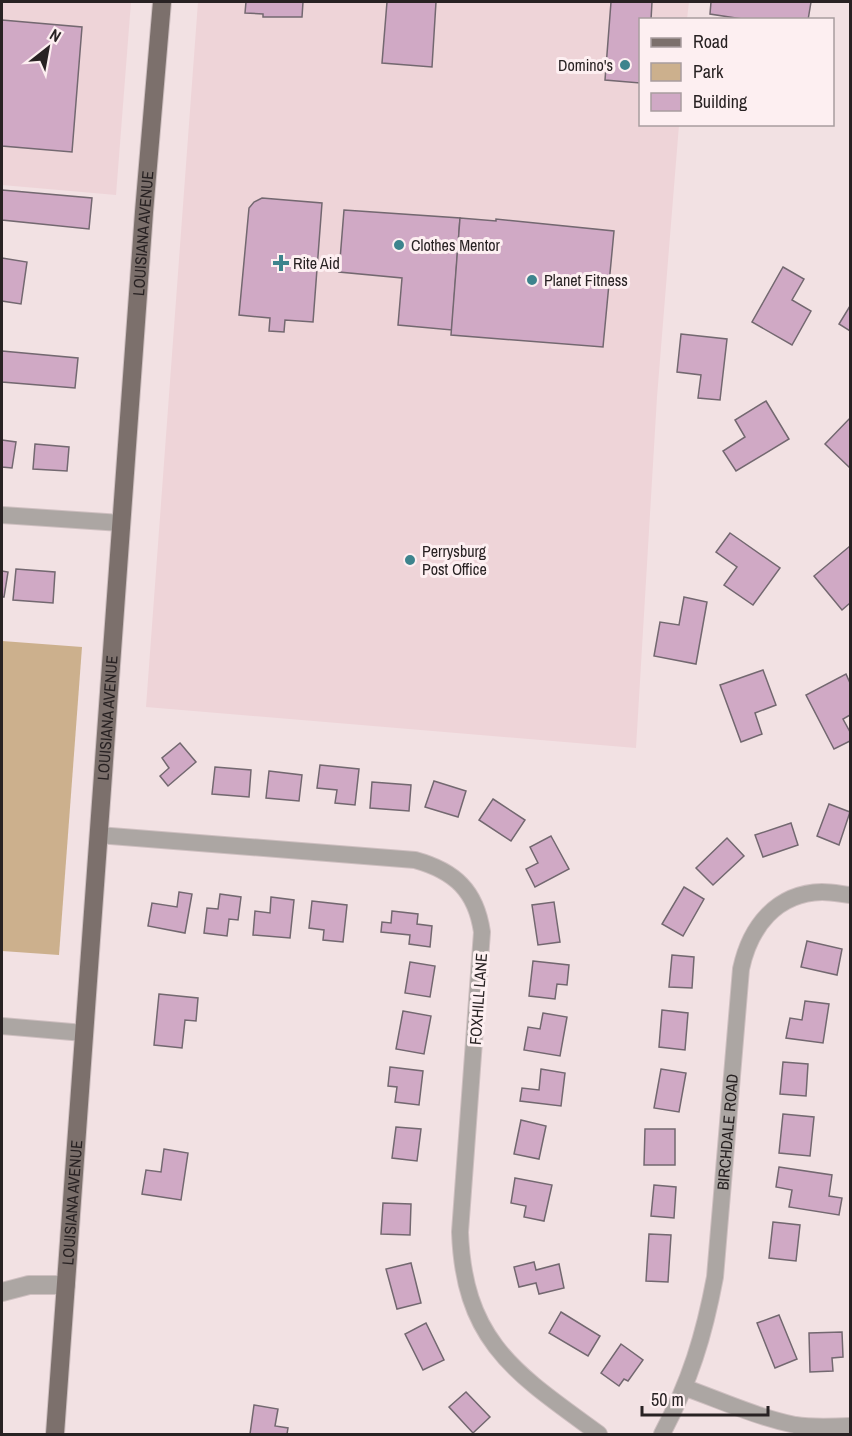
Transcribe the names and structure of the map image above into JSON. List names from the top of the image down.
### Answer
{
  "streets": {
    "main road": ["LOUISIANA AVENUE"],
    "street": ["FOXHILL LANE", "BIRCHDALE ROAD"]
  },
  "crossings": [
    ["LOUISIANA AVENUE", "FOXHILL LANE"]
  ],
  "places": {
    "other": [
      "Domino's",
      "Clothes Mentor",
      "Planet Fitness",
      "Perrysburg Post Office"
    ],
    "health": ["Rite Aid"]
  },
  "legend": ["Road", "Park", "Building"],
  "scale_bar": "50 m",
  "north": "top right"
}
